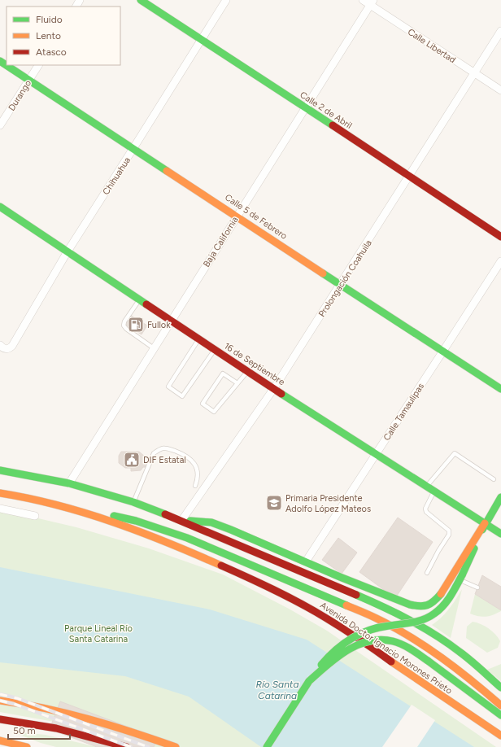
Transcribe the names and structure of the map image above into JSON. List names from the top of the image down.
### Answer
{
  "streets": {
    "main road": [
      "Calle 2 de Abril",
      "Calle 5 de Febrero",
      "16 de Septiembre",
      "Avenida Doctor Ignacio Morones Prieto"
    ],
    "street": [
      "Calle Libertad",
      "Durango",
      "Chihuahua",
      "Baja California",
      "Prolongación Coahuila",
      "Calle Tamaulipas"
    ]
  },
  "crossings": [
    ["Calle Libertad", "Baja California"],
    ["Calle Libertad", "Prolongación Coahuila"],
    ["Durango", "Calle 5 de Febrero"],
    ["Calle 2 de Abril", "Chihuahua"],
    ["Calle 2 de Abril", "Baja California"],
    ["Calle 2 de Abril", "Prolongación Coahuila"],
    ["Chihuahua", "Calle 5 de Febrero"],
    ["Chihuahua", "16 de Septiembre"],
    ["Calle 5 de Febrero", "Baja California"],
    ["Calle 5 de Febrero", "Prolongación Coahuila"],
    ["Calle 5 de Febrero", "Calle Tamaulipas"],
    ["Baja California", "16 de Septiembre"],
    ["Prolongación Coahuila", "16 de Septiembre"],
    ["16 de Septiembre", "Calle Tamaulipas"]
  ],
  "water": ["Río Santa Catarina"],
  "parks": ["Parque Lineal Río Santa Catarina"],
  "places": {
    "fuel station": ["Fullok"],
    "public building": ["DIF Estatal"],
    "school or university": ["Primaria Presidente Adolfo López Mateos"]
  },
  "legend": ["Fluido", "Lento", "Atasco"],
  "scale_bar": "50 m"
}
